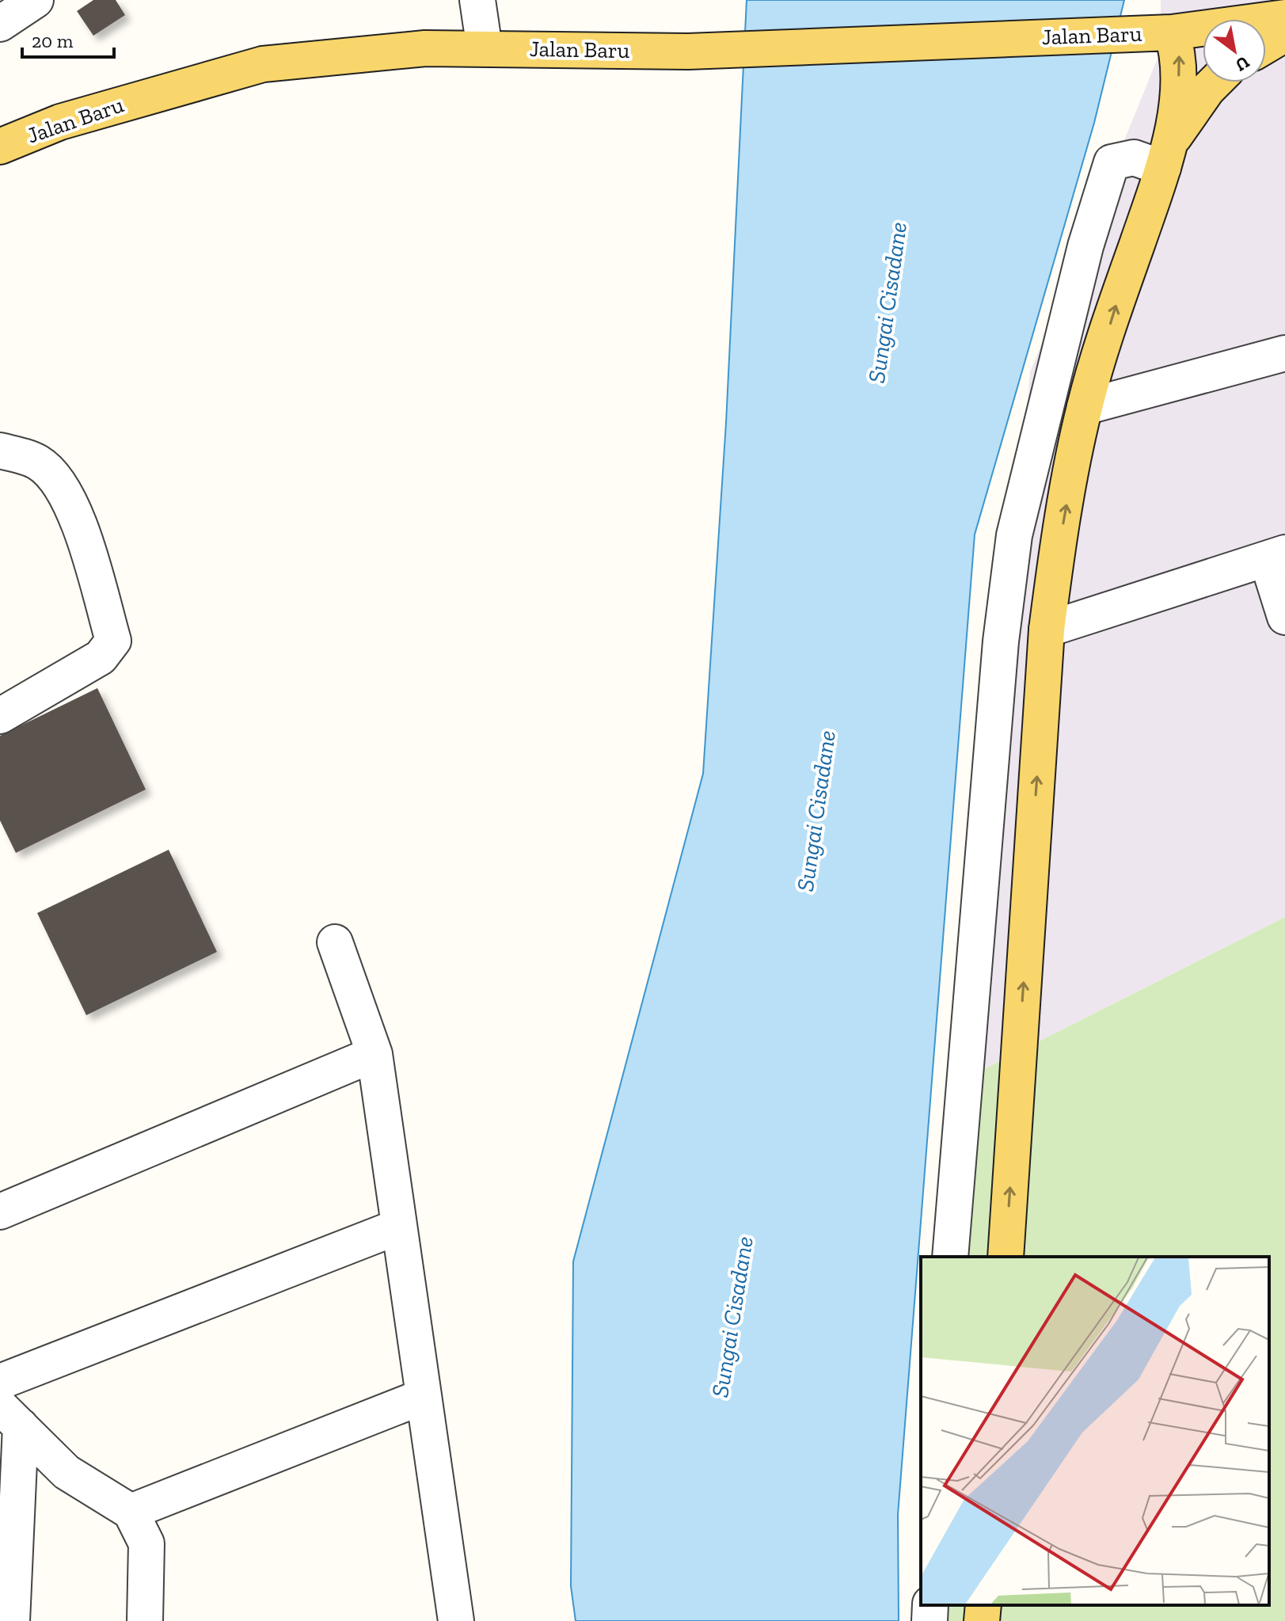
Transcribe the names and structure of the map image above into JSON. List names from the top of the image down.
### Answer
{
  "streets": {
    "main road": ["Jalan Baru"]
  },
  "water": ["Sungai Cisadane"],
  "scale_bar": "20 m",
  "north": "bottom right"
}
